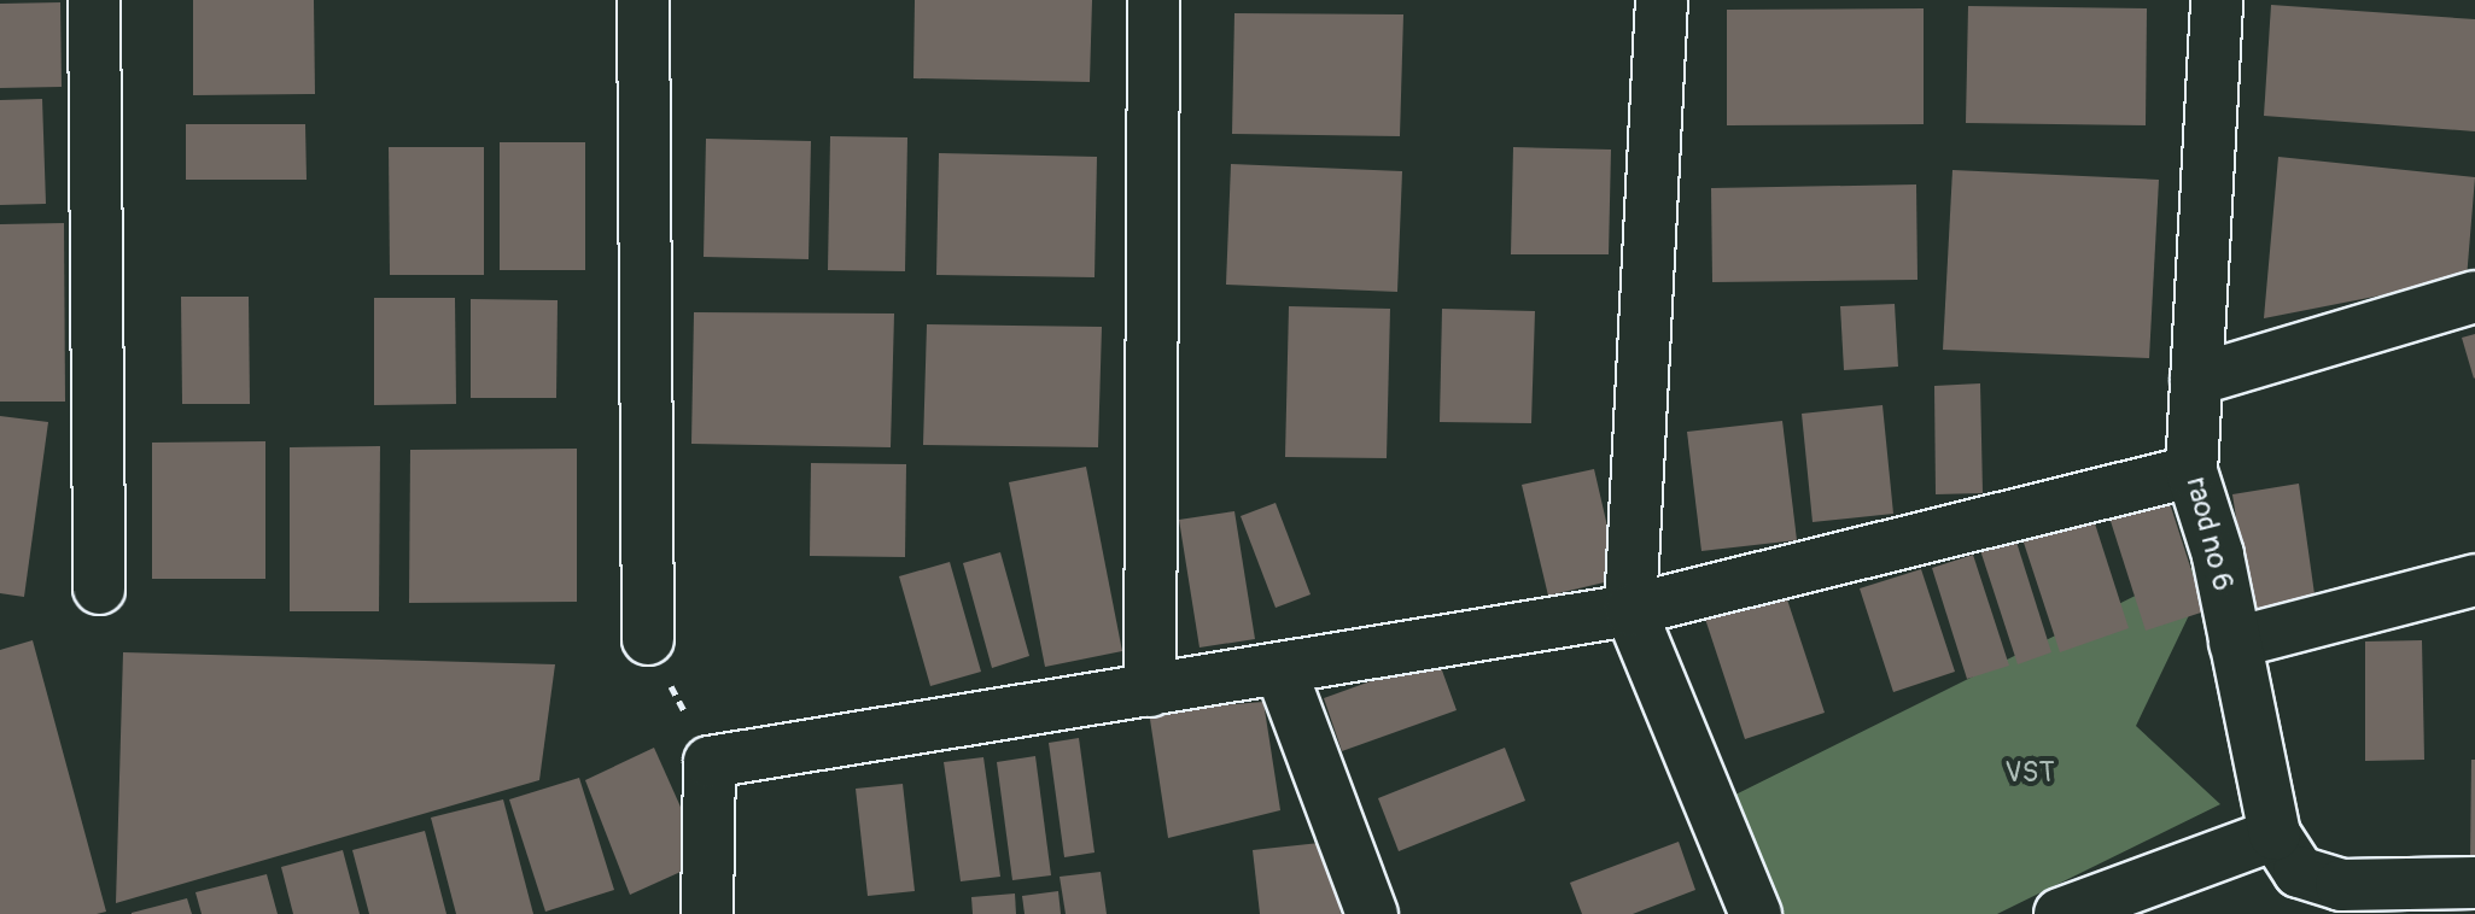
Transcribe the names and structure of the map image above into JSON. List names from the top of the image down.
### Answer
{
  "streets": {
    "street": ["raod no 6"]
  },
  "parks": ["VST"]
}
